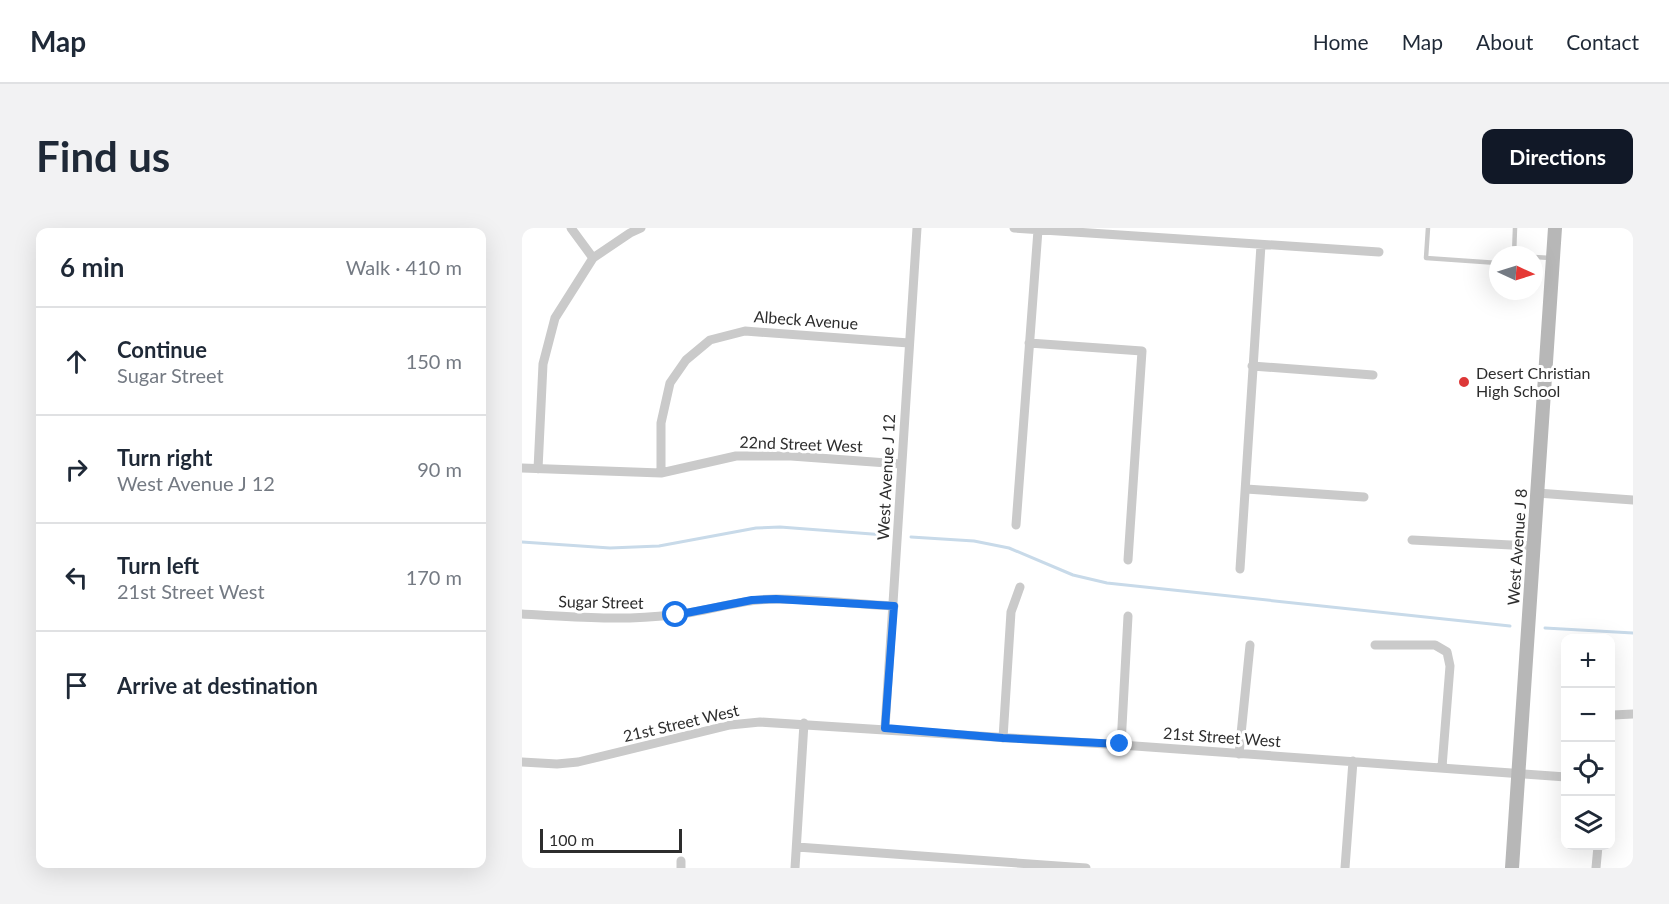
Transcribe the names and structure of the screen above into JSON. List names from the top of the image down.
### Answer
{
  "streets": {
    "street": [
      "Albeck Avenue",
      "22nd Street West",
      "West Avenue J 12",
      "West Avenue J 8",
      "Sugar Street",
      "21st Street West"
    ]
  },
  "crossings": [
    ["Albeck Avenue", "22nd Street West"],
    ["Albeck Avenue", "West Avenue J 12"],
    ["22nd Street West", "West Avenue J 12"],
    ["West Avenue J 12", "Sugar Street"],
    ["West Avenue J 12", "21st Street West"],
    ["West Avenue J 8", "21st Street West"]
  ],
  "places": ["Desert Christian High School"],
  "scale_bar": "100 m",
  "north": "right",
  "page": {
    "header": "Map",
    "nav": [
      "Home",
      "Map",
      "About",
      "Contact"
    ],
    "buttons": "Directions",
    "title": "Find us",
    "heading": ["6 min", "Walk · 410 m"],
    "list": [
      ["Continue", "Sugar Street", "150 m"],
      ["Turn right", "West Avenue J 12", "90 m"],
      ["Turn left", "21st Street West", "170 m"],
      "Arrive at destination"
    ],
    "map_buttons": ["+", "−"],
    "scale": "100 m"
  }
}
